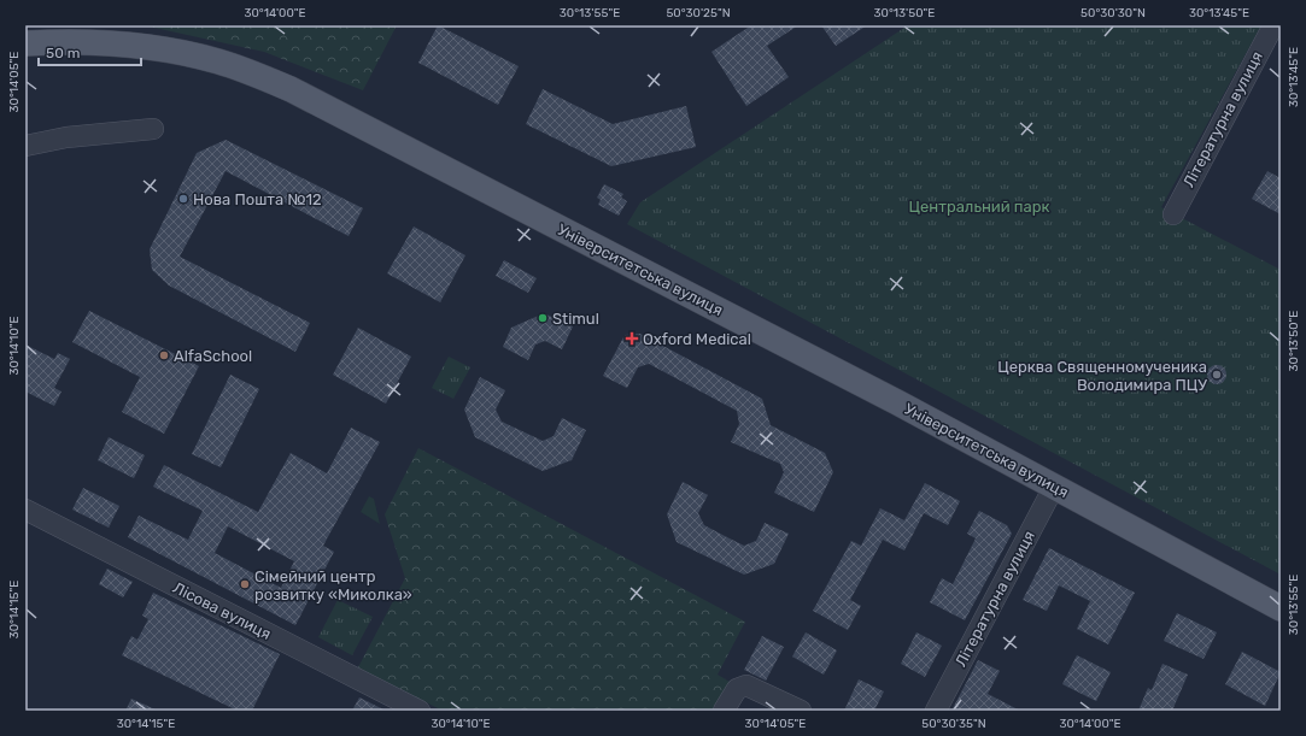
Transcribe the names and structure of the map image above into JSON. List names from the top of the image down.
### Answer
{
  "streets": {
    "main road": ["Університетська вулиця"],
    "street": ["Літературна вулиця", "Лісова вулиця"]
  },
  "crossings": [
    ["Літературна вулиця", "Університетська вулиця"]
  ],
  "parks": ["Центральний парк"],
  "places": {
    "other": [
      "Нова Пошта №12",
      "Stimul",
      "AlfaSchool",
      "Церква Священномученика Володимира ПЦУ",
      "Сімейний центр розвитку «Миколка»"
    ],
    "health": ["Oxford Medical"]
  },
  "scale_bar": "50 m",
  "coordinates": [
    "30°14'00\"E",
    "30°13'55\"E",
    "50°30'25\"N",
    "30°13'50\"E",
    "50°30'30\"N",
    "30°13'45\"E",
    "30°14'05\"E",
    "30°14'10\"E",
    "30°14'15\"E",
    "50°30'35\"N"
  ]
}
